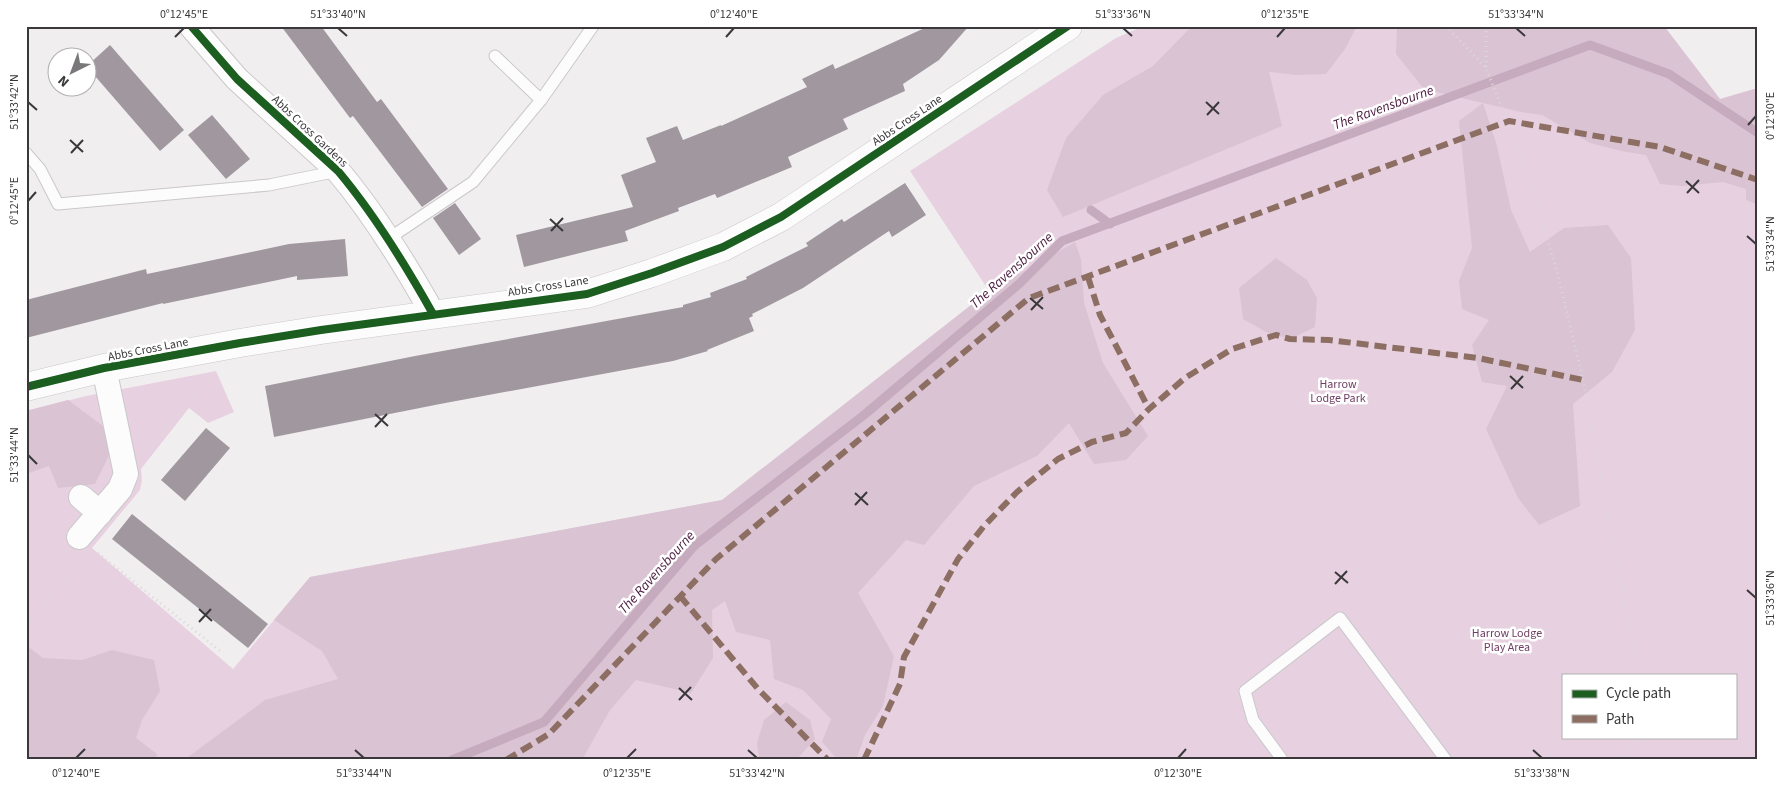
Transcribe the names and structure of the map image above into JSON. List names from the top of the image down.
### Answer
{
  "streets": {
    "street": ["Abbs Cross Lane", "Abbs Cross Gardens"]
  },
  "crossings": [
    ["Abbs Cross Lane", "Abbs Cross Gardens"]
  ],
  "water": ["The Ravensbourne"],
  "parks": ["Harrow Lodge Park", "Harrow Lodge Play Area"],
  "legend": ["Cycle path", "Path"],
  "north": "bottom left",
  "coordinates": [
    "0°12'45\"E",
    "51°33'40\"N",
    "0°12'40\"E",
    "51°33'36\"N",
    "0°12'35\"E",
    "51°33'34\"N",
    "51°33'42\"N",
    "0°12'30\"E",
    "51°33'44\"N",
    "51°33'38\"N"
  ]
}
